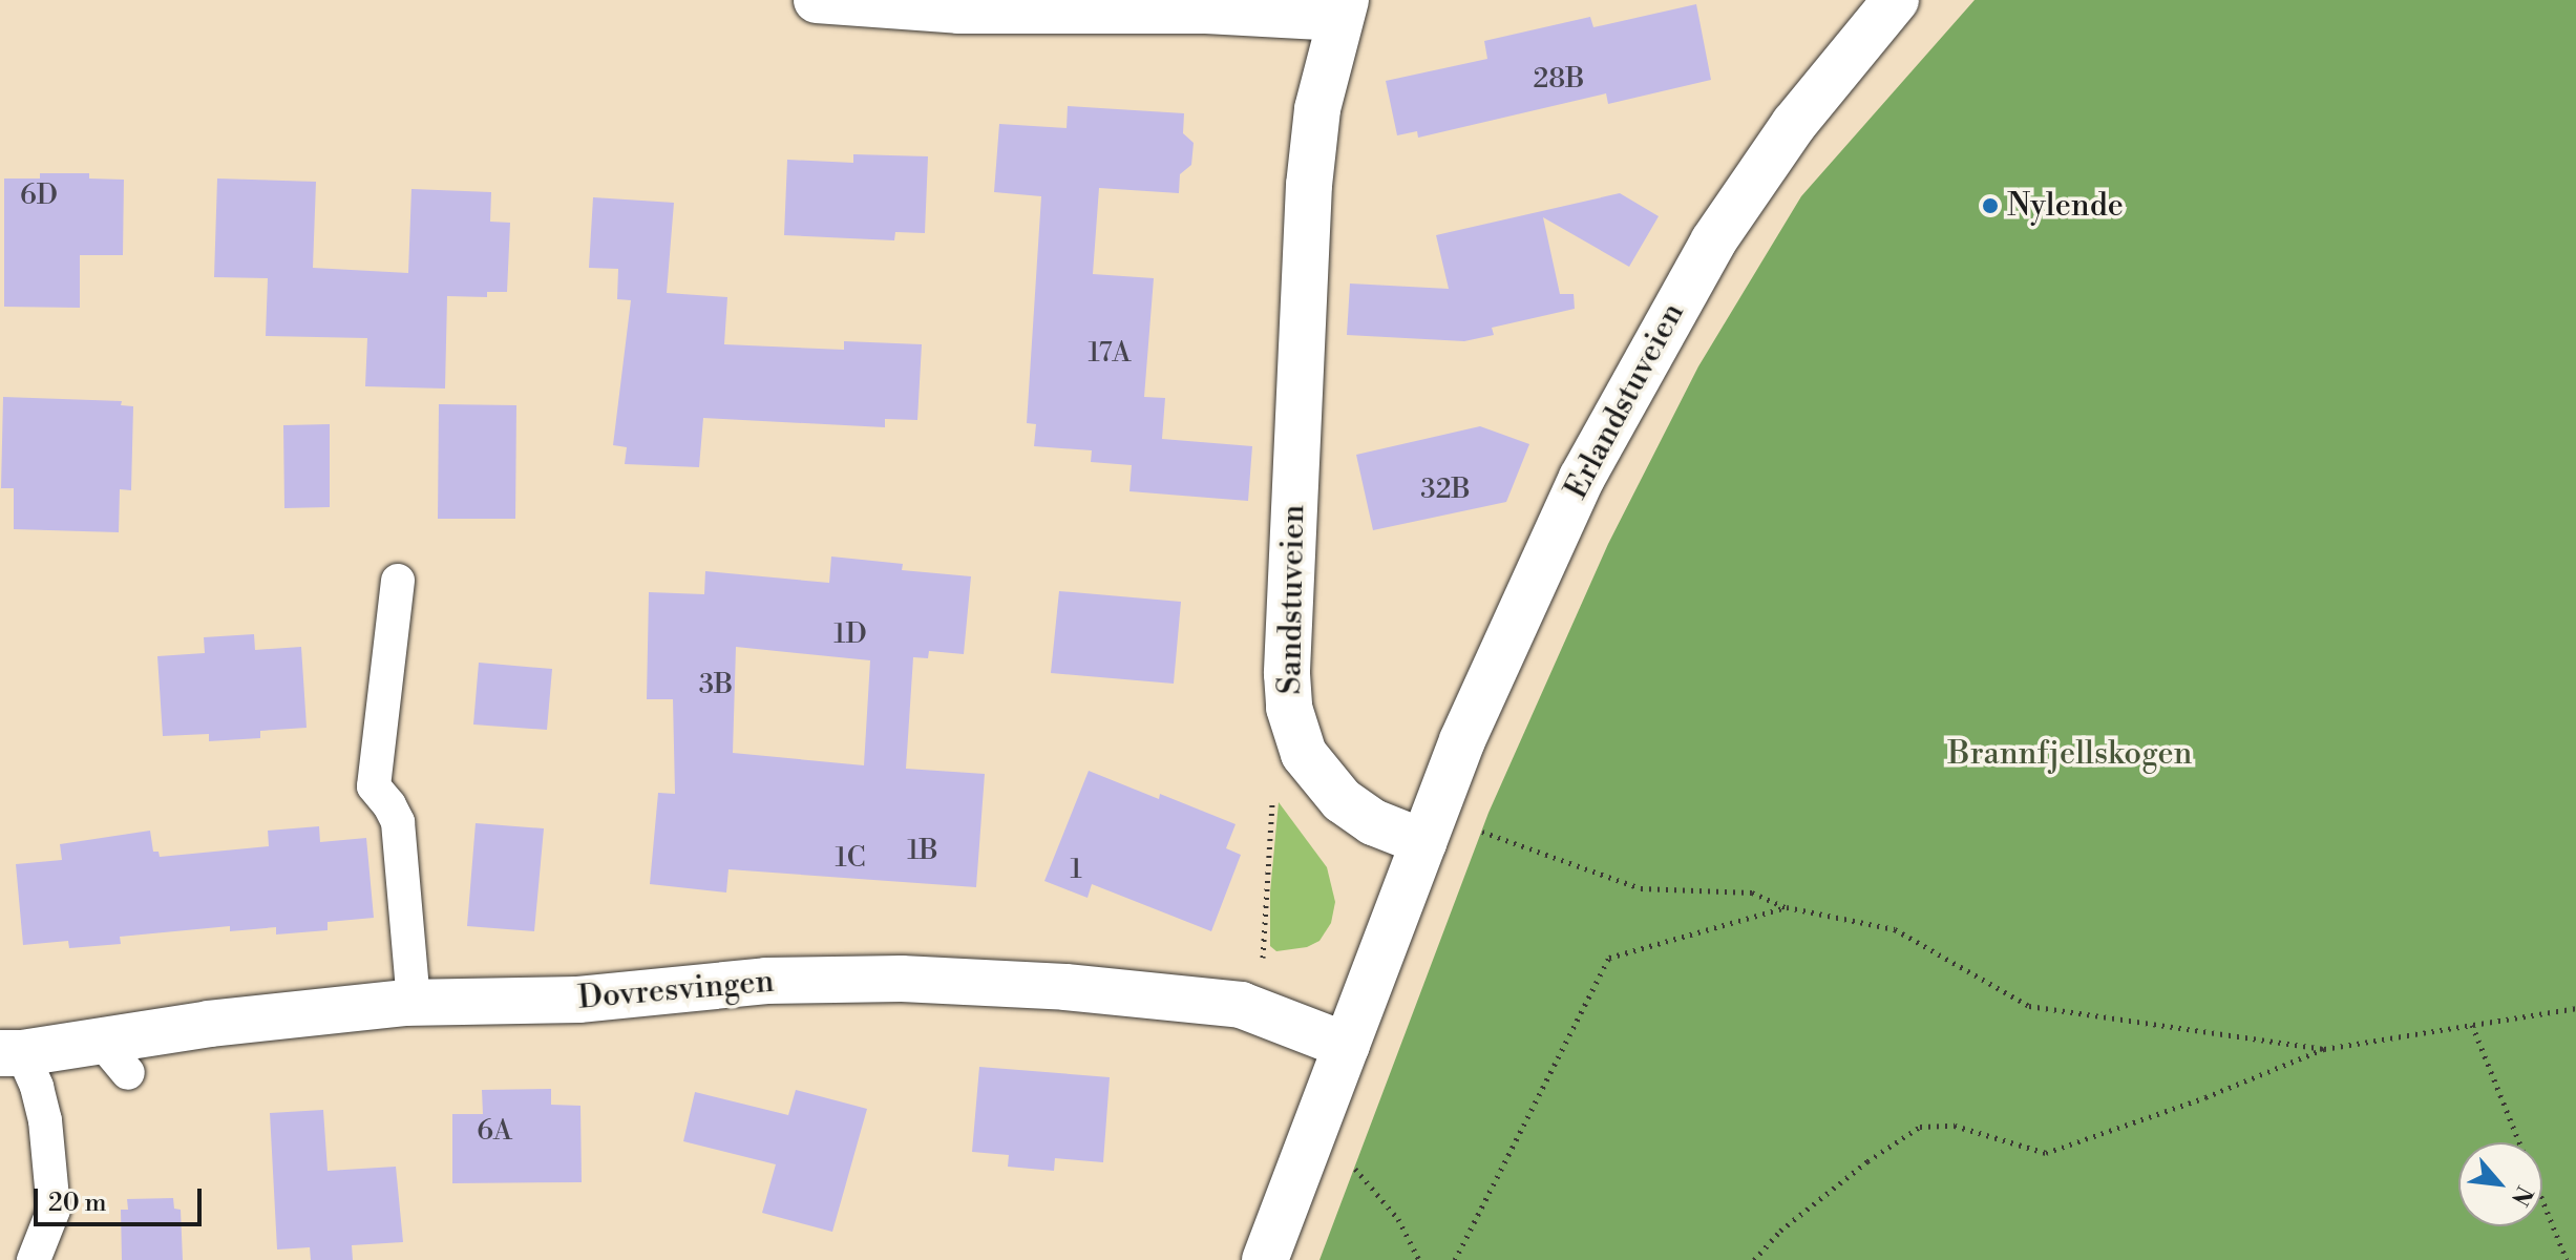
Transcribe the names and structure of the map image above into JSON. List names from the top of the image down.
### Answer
{
  "streets": {
    "street": ["Erlandstuveien", "Sandstuveien", "Dovresvingen"]
  },
  "crossings": [
    ["Erlandstuveien", "Sandstuveien"]
  ],
  "parks": ["Brannfjellskogen"],
  "places": ["Nylende"],
  "house_numbers": [
    "28B",
    "6D",
    "17A",
    "32B",
    "1D",
    "3B",
    "1B",
    "1C",
    "1",
    "6A"
  ],
  "scale_bar": "20 m",
  "north": "bottom right"
}
